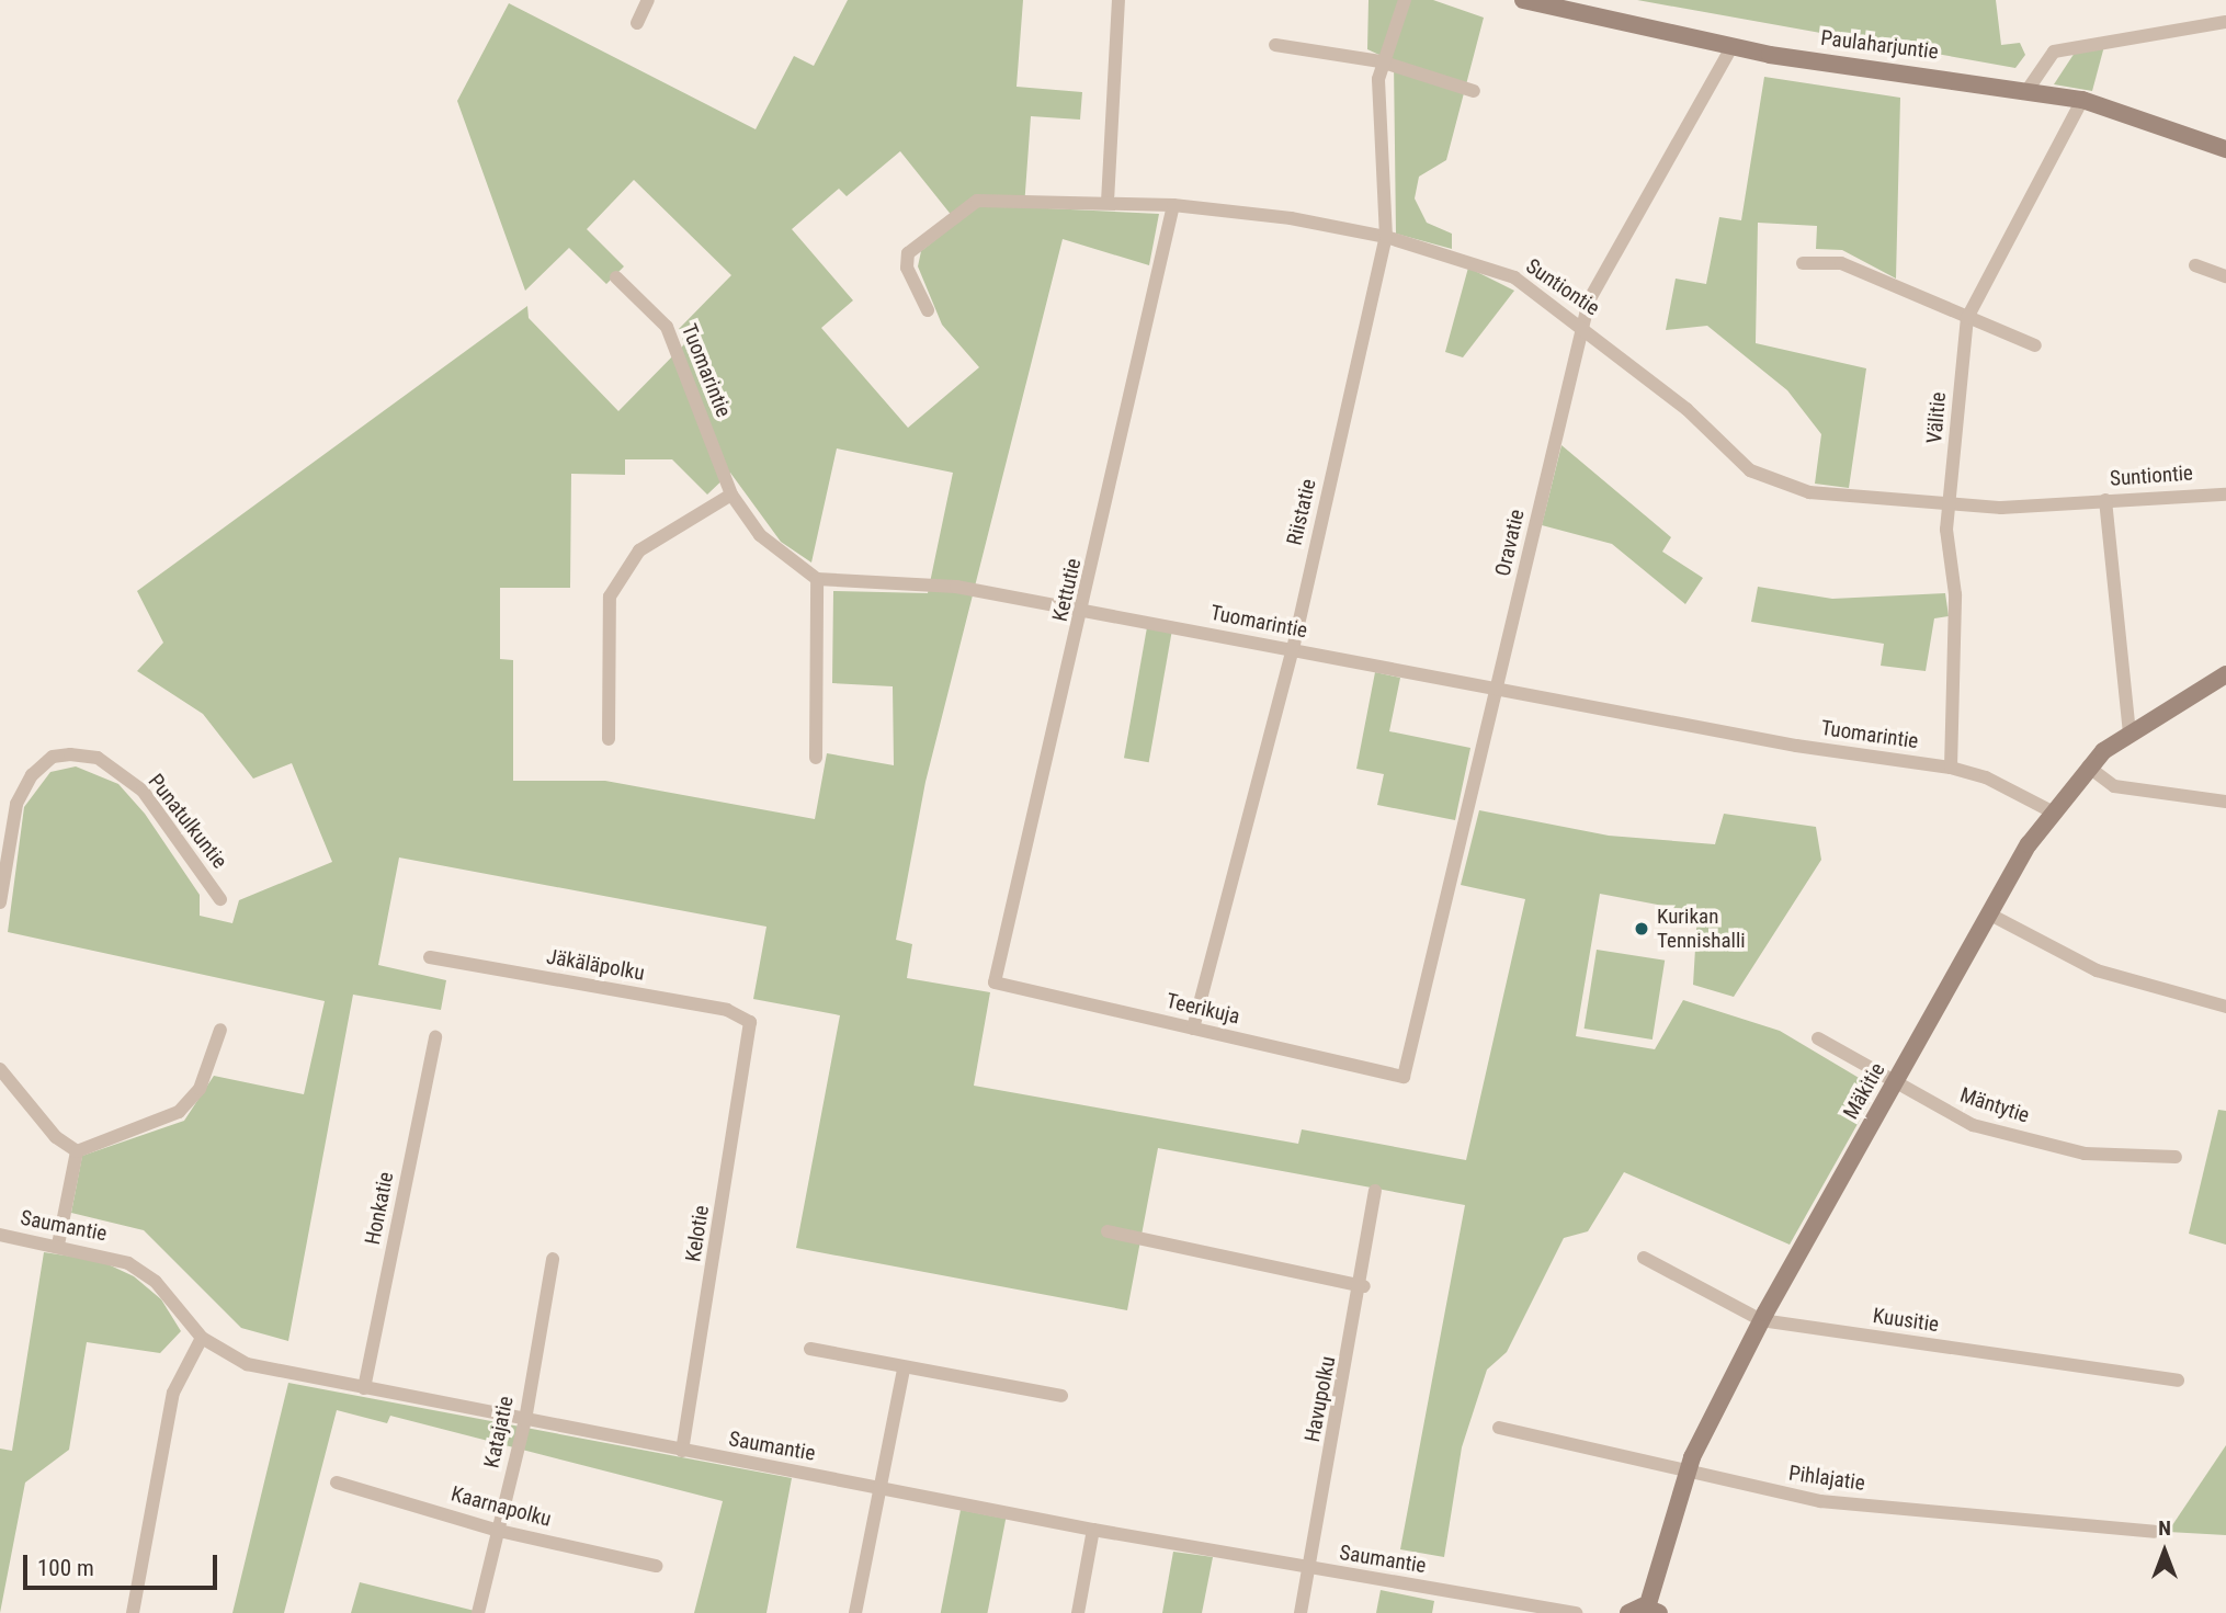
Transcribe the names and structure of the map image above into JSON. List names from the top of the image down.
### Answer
{
  "streets": {
    "street": [
      "Paulaharjuntie",
      "Suntiontie",
      "Tuomarintie",
      "Välitie",
      "Riistatie",
      "Oravatie",
      "Kettutie",
      "Punatulkuntie",
      "Jäkäläpolku",
      "Teerikuja",
      "Mäkitie",
      "Mäntytie",
      "Honkatie",
      "Saumantie",
      "Kelotie",
      "Kuusitie",
      "Havupolku",
      "Katajatie",
      "Pihlajatie",
      "Kaarnapolku"
    ]
  },
  "crossings": [
    ["Paulaharjuntie", "Välitie"],
    ["Paulaharjuntie", "Oravatie"],
    ["Suntiontie", "Välitie"],
    ["Suntiontie", "Riistatie"],
    ["Suntiontie", "Oravatie"],
    ["Suntiontie", "Kettutie"],
    ["Tuomarintie", "Välitie"],
    ["Tuomarintie", "Riistatie"],
    ["Tuomarintie", "Oravatie"],
    ["Tuomarintie", "Kettutie"],
    ["Tuomarintie", "Mäkitie"],
    ["Riistatie", "Teerikuja"],
    ["Oravatie", "Teerikuja"],
    ["Kettutie", "Teerikuja"],
    ["Jäkäläpolku", "Kelotie"],
    ["Mäkitie", "Mäntytie"],
    ["Mäkitie", "Kuusitie"],
    ["Mäkitie", "Pihlajatie"],
    ["Honkatie", "Saumantie"],
    ["Saumantie", "Kelotie"],
    ["Saumantie", "Havupolku"],
    ["Saumantie", "Katajatie"],
    ["Katajatie", "Kaarnapolku"]
  ],
  "places": ["Kurikan Tennishalli"],
  "scale_bar": "100 m",
  "north": "top"
}
